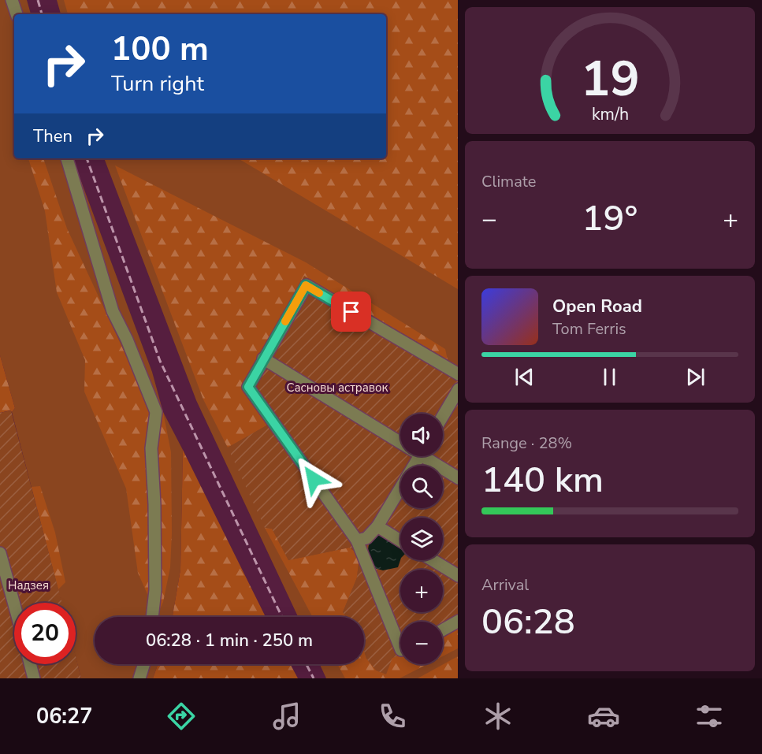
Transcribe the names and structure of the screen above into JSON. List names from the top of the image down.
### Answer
{
  "parks": ["Сасновы астравок", "Надзея"],
  "page": {
    "turn": ["100 m", "Turn right"],
    "then": "Then",
    "tile": [
      "Climate",
      ["Range · 28%", "140 km"],
      ["Arrival", "06:28"]
    ],
    "heat": ["−", "19°", "+"],
    "song": ["Open Road", "Tom Ferris"],
    "map_buttons": ["+", "−"],
    "limit": "20",
    "trip": "06:28 · 1 min · 250 m",
    "tabs": "06:27",
    "gauge": ["19", "km/h"]
  }
}
